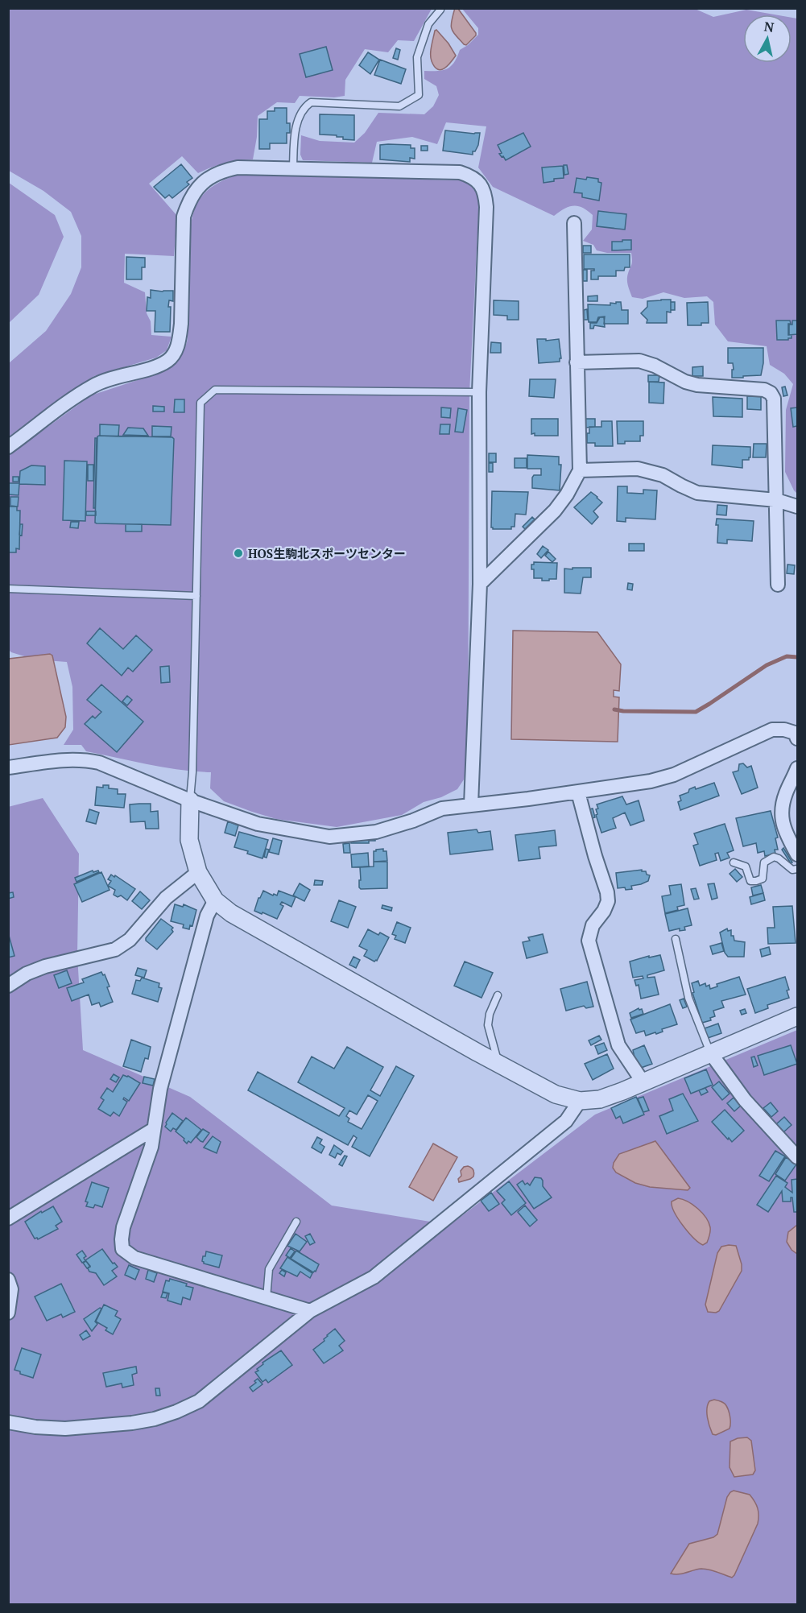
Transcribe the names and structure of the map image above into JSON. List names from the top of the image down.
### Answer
{
  "places": ["HOS生駒北スポーツセンター"],
  "north": "top"
}
